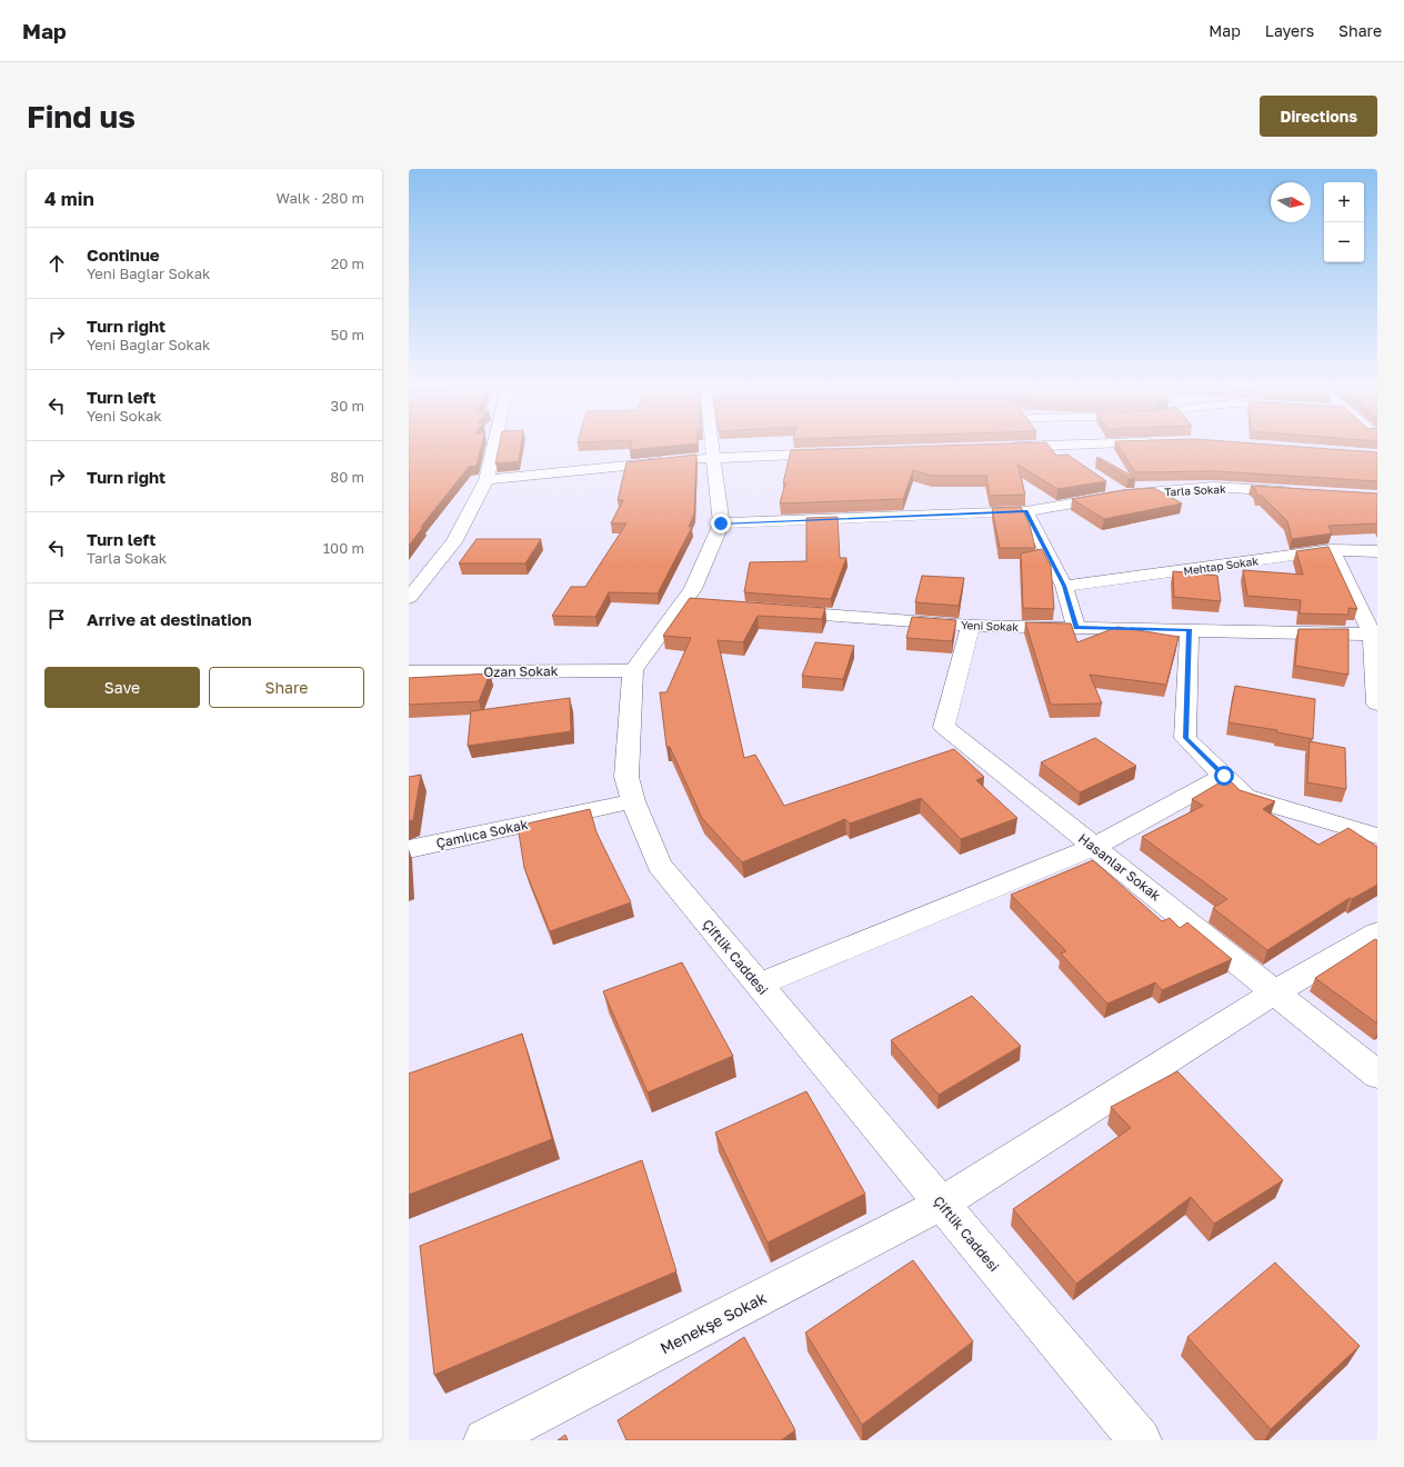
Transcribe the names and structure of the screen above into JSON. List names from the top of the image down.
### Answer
{
  "streets": {
    "street": [
      "Tarla Sokak",
      "Mehtap Sokak",
      "Yeni Sokak",
      "Ozan Sokak",
      "Çamlıca Sokak",
      "Hasanlar Sokak",
      "Çiftlik Caddesi",
      "Menekşe Sokak"
    ]
  },
  "crossings": [
    ["Yeni Sokak", "Hasanlar Sokak"],
    ["Ozan Sokak", "Çiftlik Caddesi"],
    ["Çamlıca Sokak", "Çiftlik Caddesi"],
    ["Hasanlar Sokak", "Menekşe Sokak"],
    ["Çiftlik Caddesi", "Menekşe Sokak"]
  ],
  "north": "right",
  "page": {
    "header": "Map",
    "nav": ["Map", "Layers", "Share"],
    "buttons": [
      "Directions",
      ["Save", "Share"]
    ],
    "title": "Find us",
    "heading": ["4 min", "Walk · 280 m"],
    "map_buttons": ["+", "−"],
    "list": [
      ["Continue", "Yeni Bağlar Sokak", "20 m"],
      ["Turn right", "Yeni Bağlar Sokak", "50 m"],
      ["Turn left", "Yeni Sokak", "30 m"],
      ["Turn right", "80 m"],
      ["Turn left", "Tarla Sokak", "100 m"],
      "Arrive at destination"
    ]
  }
}
